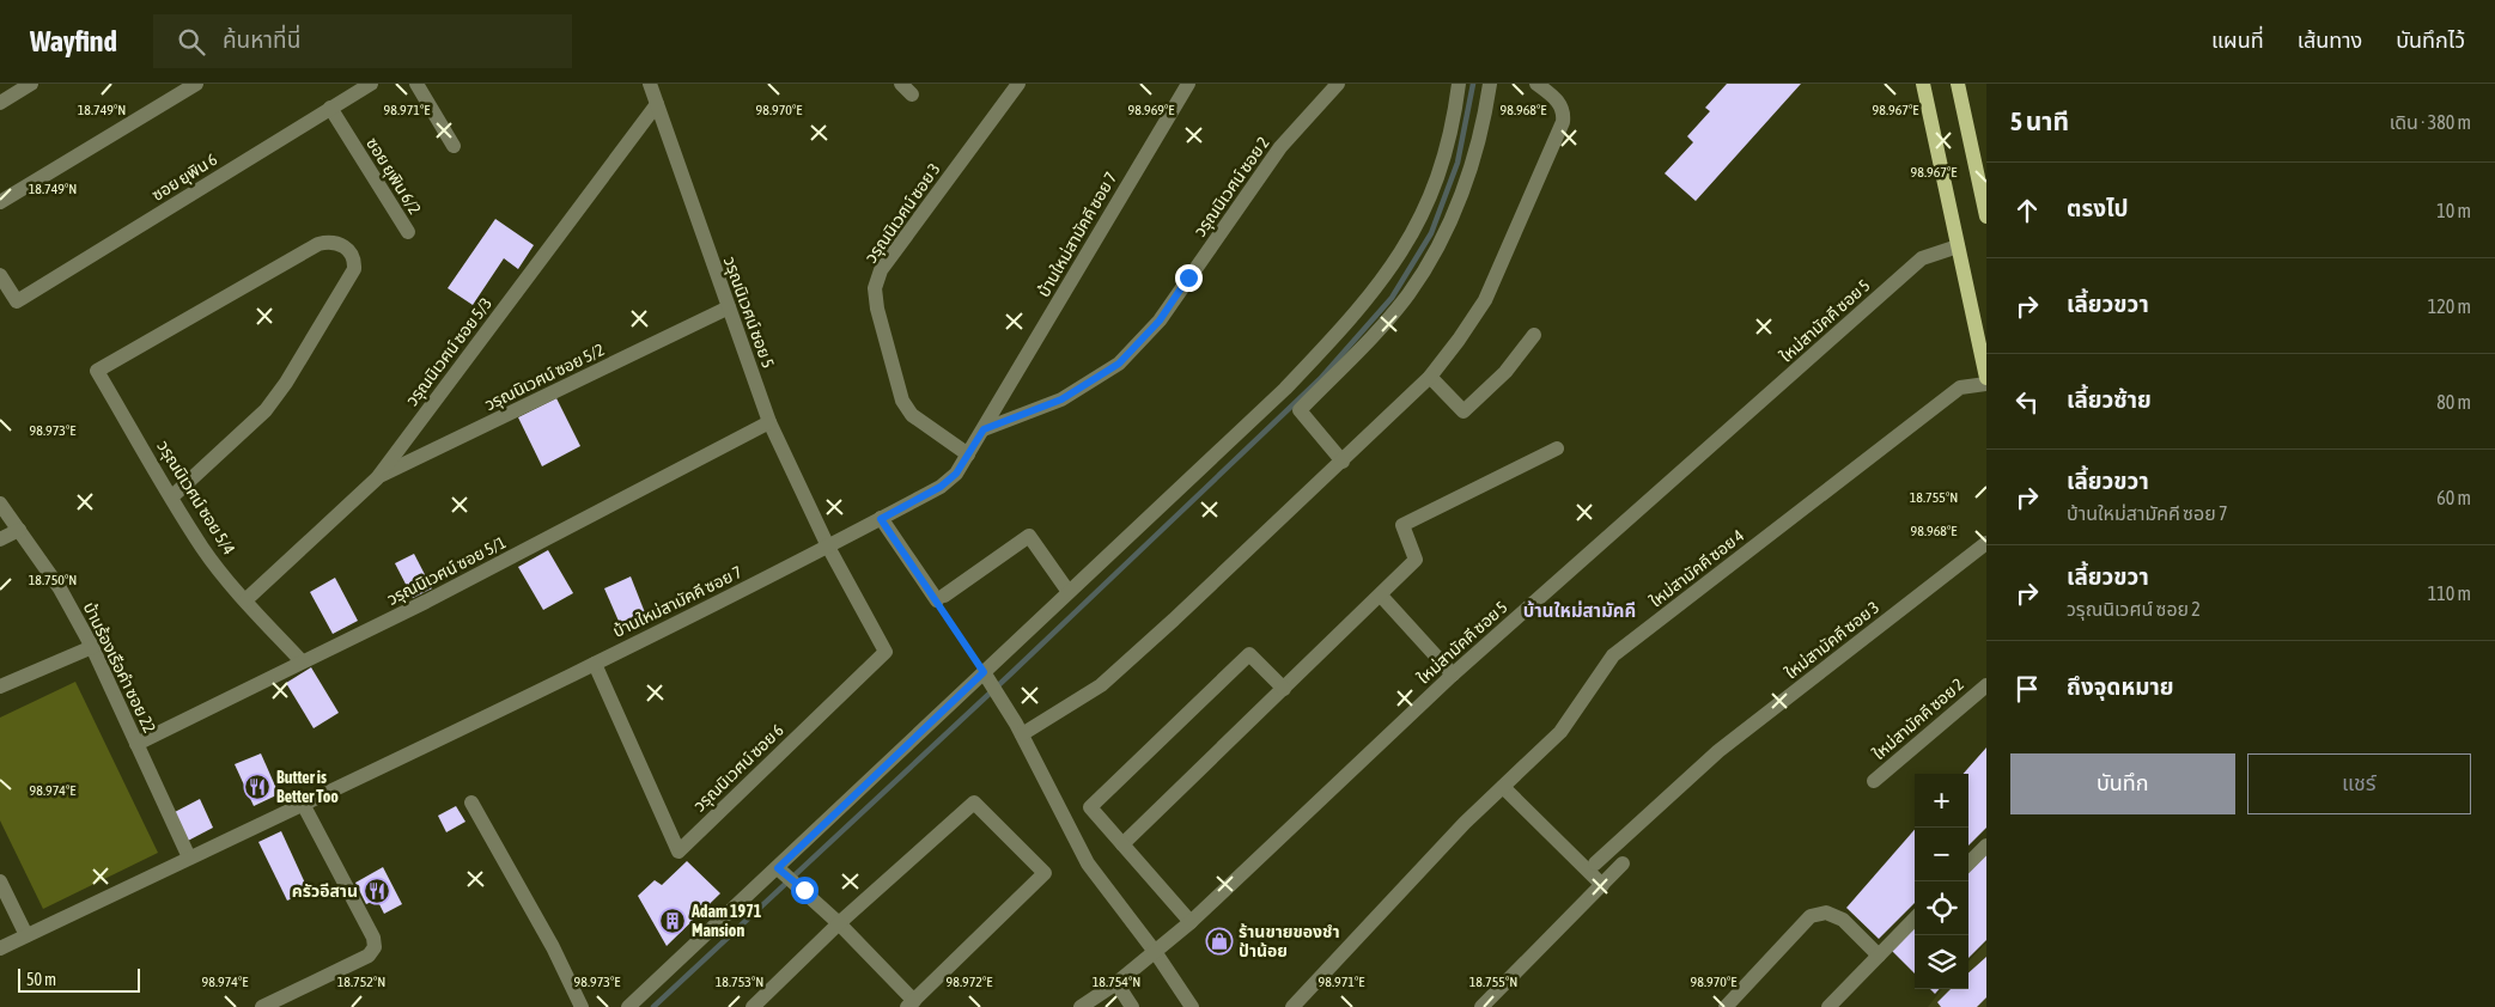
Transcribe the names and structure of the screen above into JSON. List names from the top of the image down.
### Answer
{
  "streets": {
    "street": [
      "ซอย ยุพิน 6/2",
      "ซอย ยุพิน 6",
      "วรุณนิเวศน์ ซอย 2",
      "วรุณนิเวศน์ ซอย 3",
      "บ้านใหม่สามัคคี ซอย 7",
      "วรุณนิเวศน์ ซอย 5",
      "ใหม่สามัคคี ซอย 5",
      "วรุณนิเวศน์ ซอย 5/3",
      "วรุณนิเวศน์ ซอย 5/2",
      "วรุณนิเวศน์ ซอย 5/4",
      "ใหม่สามัคคี ซอย 4",
      "วรุณนิเวศน์ ซอย 5/1",
      "ใหม่สามัคคี ซอย 3",
      "บ้านร้องเรือคำ ซอย 22",
      "ใหม่สามัคคี ซอย 2",
      "วรุณนิเวศน์ ซอย 6"
    ]
  },
  "crossings": [
    ["ซอย ยุพิน 6/2", "ซอย ยุพิน 6"],
    ["วรุณนิเวศน์ ซอย 2", "บ้านใหม่สามัคคี ซอย 7"],
    ["วรุณนิเวศน์ ซอย 3", "บ้านใหม่สามัคคี ซอย 7"],
    ["บ้านใหม่สามัคคี ซอย 7", "วรุณนิเวศน์ ซอย 5"],
    ["บ้านใหม่สามัคคี ซอย 7", "บ้านร้องเรือคำ ซอย 22"],
    ["บ้านใหม่สามัคคี ซอย 7", "วรุณนิเวศน์ ซอย 6"],
    ["วรุณนิเวศน์ ซอย 5", "วรุณนิเวศน์ ซอย 5/3"],
    ["วรุณนิเวศน์ ซอย 5", "วรุณนิเวศน์ ซอย 5/2"],
    ["วรุณนิเวศน์ ซอย 5", "วรุณนิเวศน์ ซอย 5/1"],
    ["วรุณนิเวศน์ ซอย 5", "วรุณนิเวศน์ ซอย 6"],
    ["วรุณนิเวศน์ ซอย 5/3", "วรุณนิเวศน์ ซอย 5/2"],
    ["วรุณนิเวศน์ ซอย 5/3", "วรุณนิเวศน์ ซอย 5/4"],
    ["วรุณนิเวศน์ ซอย 5/4", "วรุณนิเวศน์ ซอย 5/1"],
    ["วรุณนิเวศน์ ซอย 5/1", "บ้านร้องเรือคำ ซอย 22"]
  ],
  "districts": ["บ้านใหม่สามัคคี"],
  "places": {
    "restaurant": ["Butter is Better Too", "ครัวอีสาน"],
    "building": ["Adam 1971 Mansion"],
    "shop": ["ร้านขายของชำ ป้าน้อย"]
  },
  "scale_bar": "50 m",
  "page": {
    "header": "Wayfind",
    "search": "ค้นหาที่นี่",
    "nav": ["แผนที่", "เส้นทาง", "บันทึกไว้"],
    "heading": ["5 นาที", "เดิน · 380 m"],
    "list": [
      ["ตรงไป", "10 m"],
      ["เลี้ยวขวา", "120 m"],
      ["เลี้ยวซ้าย", "80 m"],
      ["เลี้ยวขวา", "บ้านใหม่สามัคคี ซอย 7", "60 m"],
      ["เลี้ยวขวา", "วรุณนิเวศน์ ซอย 2", "110 m"],
      "ถึงจุดหมาย"
    ],
    "buttons": ["บันทึก", "แชร์"],
    "map_buttons": ["+", "−"],
    "scale": "50 m"
  },
  "coordinates": [
    "98.967°E",
    "98.971°E",
    "98.970°E",
    "98.969°E",
    "98.968°E",
    "18.749°N",
    "98.973°E",
    "18.755°N",
    "18.750°N",
    "98.974°E",
    "18.752°N",
    "18.753°N",
    "18.754°N",
    "98.972°E"
  ]
}
